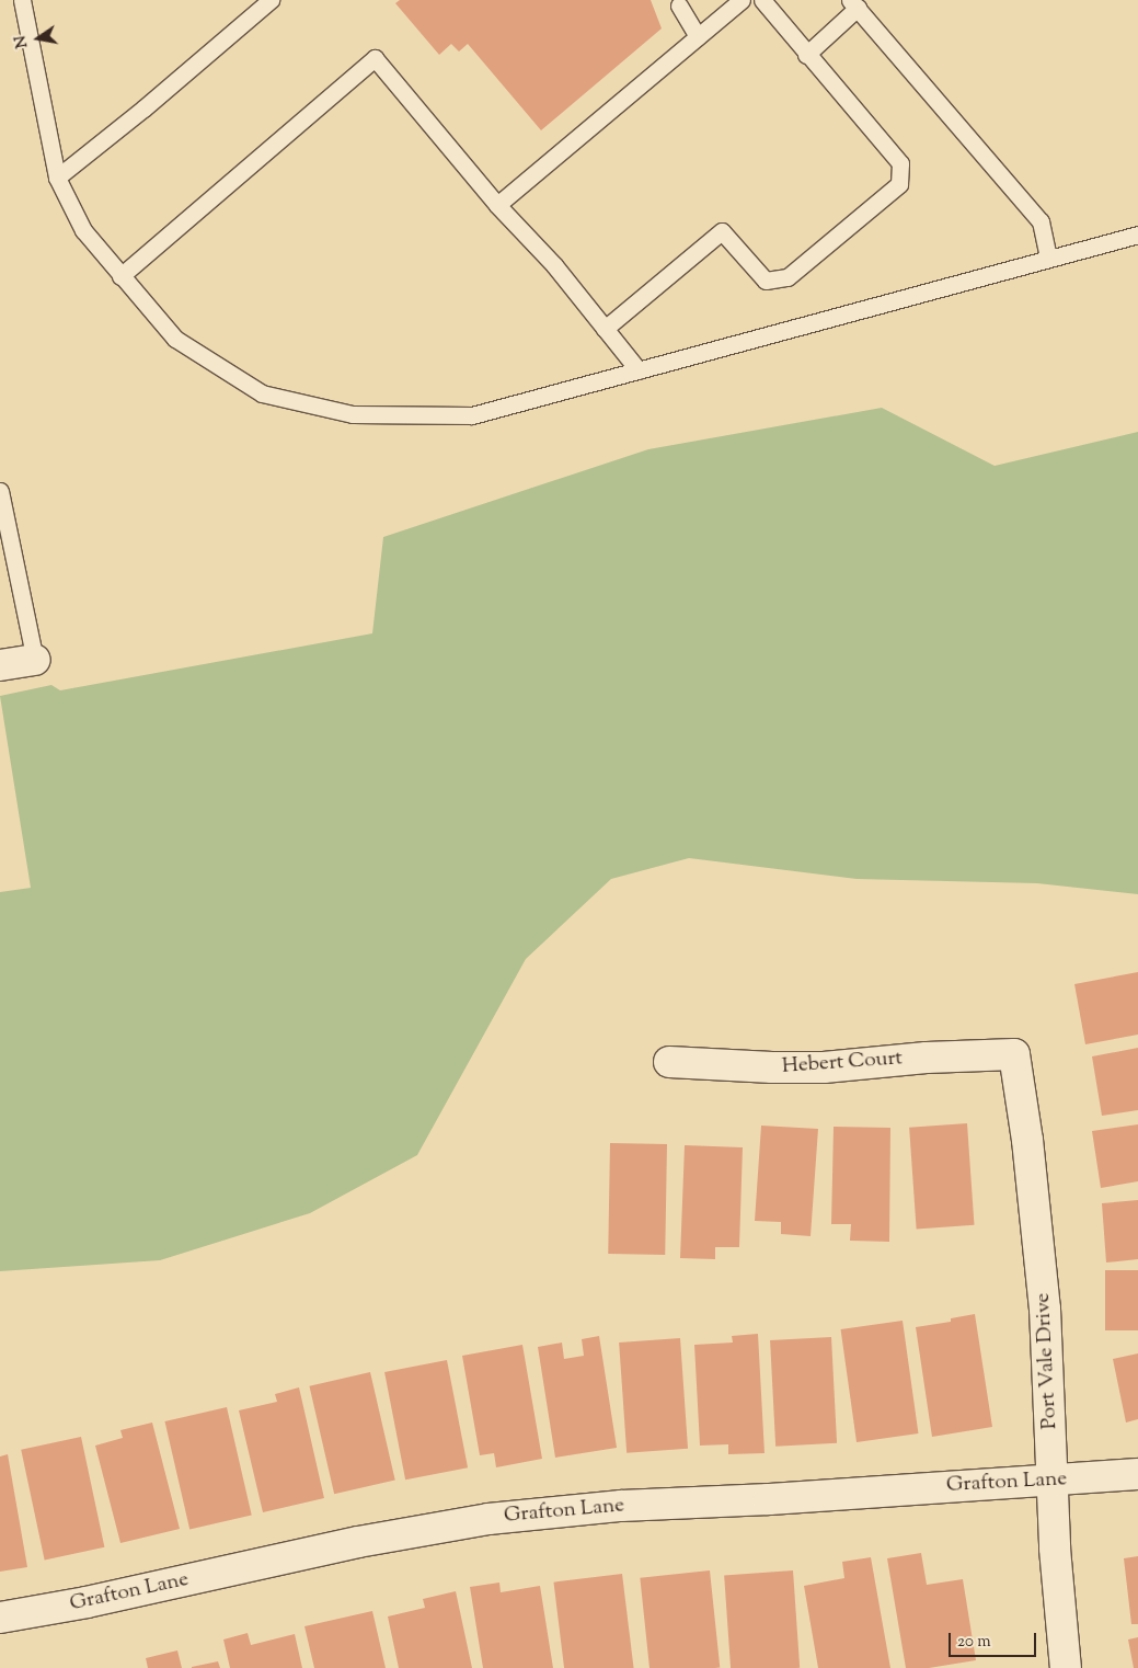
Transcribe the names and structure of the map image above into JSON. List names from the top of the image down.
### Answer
{
  "streets": {
    "street": ["Hebert Court", "Port Vale Drive", "Grafton Lane"]
  },
  "crossings": [
    ["Hebert Court", "Port Vale Drive"],
    ["Port Vale Drive", "Grafton Lane"]
  ],
  "scale_bar": "20 m",
  "north": "left"
}
